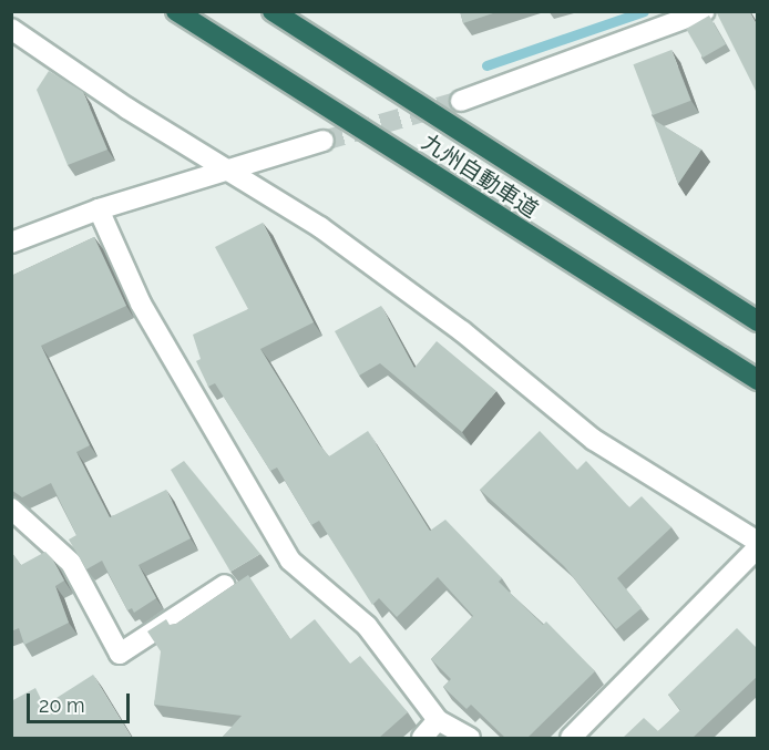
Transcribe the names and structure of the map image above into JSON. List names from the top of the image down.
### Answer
{
  "streets": {
    "highway": ["九州自動車道"]
  },
  "scale_bar": "20 m"
}
